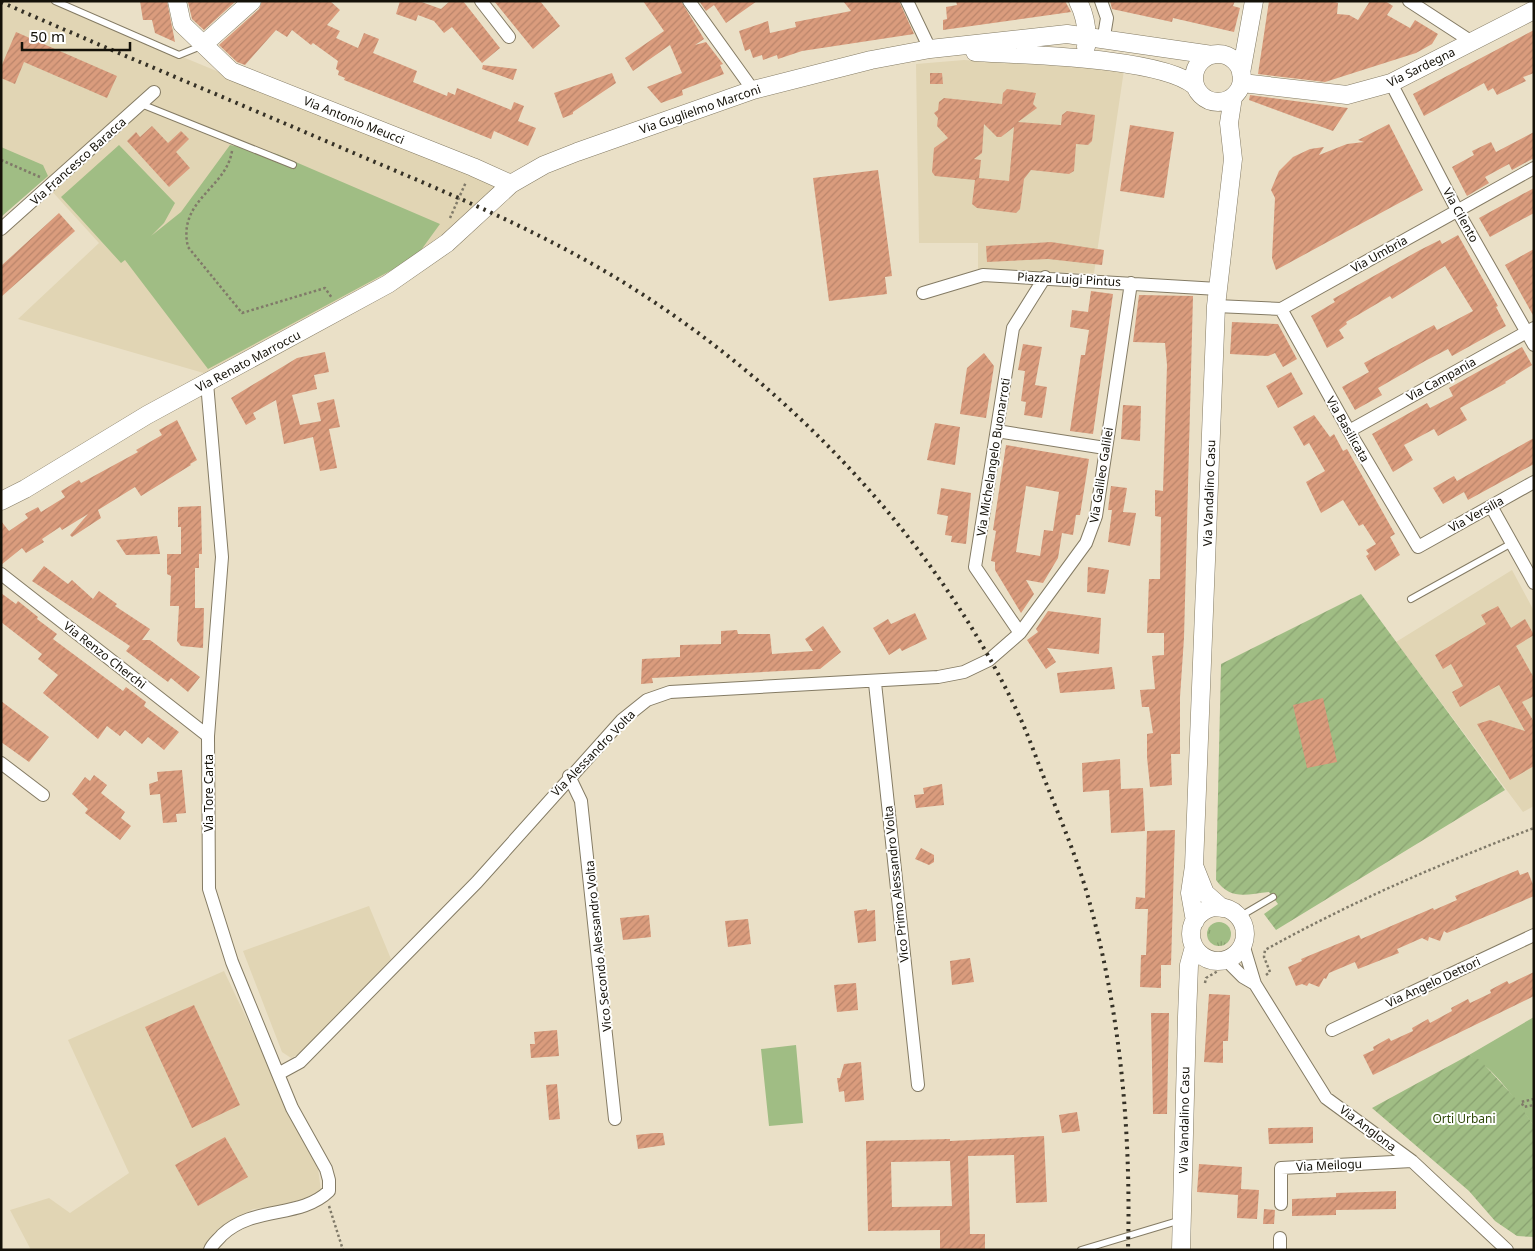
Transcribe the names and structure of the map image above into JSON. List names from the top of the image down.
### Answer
{
  "streets": {
    "main road": [
      "Via Sardegna",
      "Via Guglielmo Marconi",
      "Via Antonio Meucci",
      "Via Renato Marroccu",
      "Via Vandalino Casu"
    ],
    "street": [
      "Via Francesco Baracca",
      "Via Cilento",
      "Via Umbria",
      "Piazza Luigi Pintus",
      "Via Campania",
      "Via Basilicata",
      "Via Michelangelo Buonarroti",
      "Via Galileo Galilei",
      "Via Versilia",
      "Via Renzo Cherchi",
      "Via Alessandro Volta",
      "Via Tore Carta",
      "Vico Primo Alessandro Volta",
      "Vico Secondo Alessandro Volta",
      "Via Angelo Dettori",
      "Via Anglona",
      "Via Meilogu"
    ]
  },
  "crossings": [
    ["Via Sardegna", "Via Guglielmo Marconi"],
    ["Via Sardegna", "Via Cilento"],
    ["Via Sardegna", "Via Vandalino Casu"],
    ["Via Guglielmo Marconi", "Via Antonio Meucci"],
    ["Via Guglielmo Marconi", "Via Renato Marroccu"],
    ["Via Guglielmo Marconi", "Via Vandalino Casu"],
    ["Via Cilento", "Via Umbria"],
    ["Via Cilento", "Via Campania"],
    ["Via Umbria", "Via Basilicata"],
    ["Piazza Luigi Pintus", "Via Michelangelo Buonarroti"],
    ["Piazza Luigi Pintus", "Via Galileo Galilei"],
    ["Piazza Luigi Pintus", "Via Vandalino Casu"],
    ["Via Renato Marroccu", "Via Tore Carta"],
    ["Via Campania", "Via Basilicata"],
    ["Via Basilicata", "Via Versilia"],
    ["Via Michelangelo Buonarroti", "Via Galileo Galilei"],
    ["Via Michelangelo Buonarroti", "Via Alessandro Volta"],
    ["Via Galileo Galilei", "Via Alessandro Volta"],
    ["Via Vandalino Casu", "Via Anglona"],
    ["Via Renzo Cherchi", "Via Tore Carta"],
    ["Via Alessandro Volta", "Via Tore Carta"],
    ["Via Alessandro Volta", "Vico Primo Alessandro Volta"],
    ["Via Alessandro Volta", "Vico Secondo Alessandro Volta"],
    ["Via Anglona", "Via Meilogu"]
  ],
  "parks": ["Orti Urbani"],
  "scale_bar": "50 m"
}
